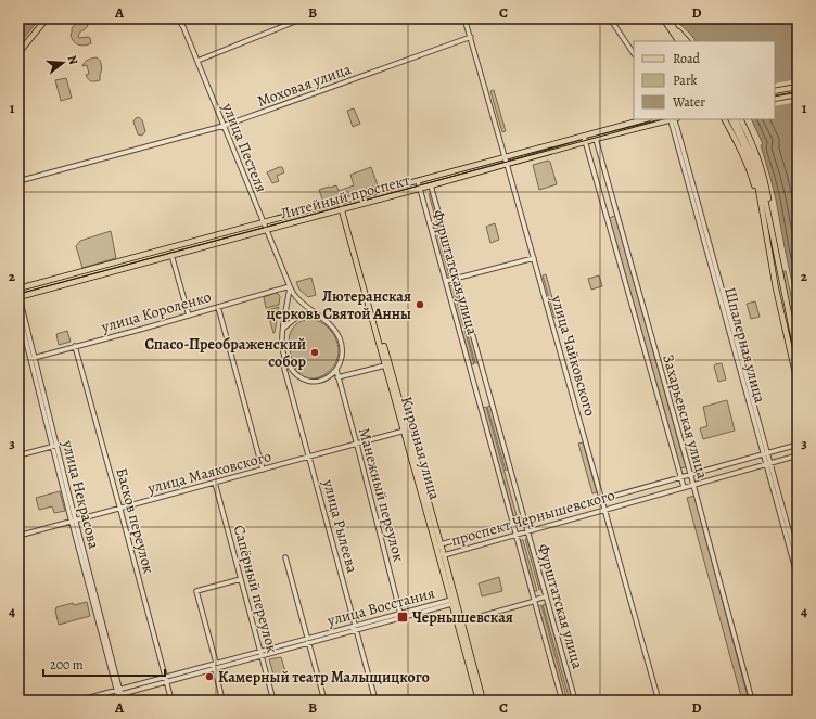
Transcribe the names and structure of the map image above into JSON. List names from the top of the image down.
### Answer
{
  "streets": {
    "main road": ["Литейный проспект", "Кирочная улица"],
    "street": [
      "Моховая улица",
      "улица Пестеля",
      "Фурштатская улица",
      "улица Короленко",
      "Шпалерная улица",
      "улица Чайковского",
      "Захарьевская улица",
      "улица Маяковского",
      "улица Некрасова",
      "Манежный переулок",
      "проспект Чернышевского",
      "Басков переулок",
      "улица Рылеева",
      "Сапёрный переулок",
      "улица Восстания"
    ]
  },
  "crossings": [
    ["Моховая улица", "улица Пестеля"],
    ["Моховая улица", "улица Чайковского"],
    ["улица Пестеля", "Литейный проспект"],
    ["улица Пестеля", "улица Короленко"],
    ["Литейный проспект", "Фурштатская улица"],
    ["Литейный проспект", "Шпалерная улица"],
    ["Литейный проспект", "улица Чайковского"],
    ["Литейный проспект", "Захарьевская улица"],
    ["Литейный проспект", "Кирочная улица"],
    ["Литейный проспект", "улица Некрасова"],
    ["Фурштатская улица", "проспект Чернышевского"],
    ["улица Короленко", "улица Некрасова"],
    ["улица Короленко", "Басков переулок"],
    ["Шпалерная улица", "проспект Чернышевского"],
    ["улица Чайковского", "проспект Чернышевского"],
    ["Захарьевская улица", "проспект Чернышевского"],
    ["Кирочная улица", "улица Маяковского"],
    ["Кирочная улица", "проспект Чернышевского"],
    ["Кирочная улица", "улица Восстания"],
    ["улица Маяковского", "улица Некрасова"],
    ["улица Маяковского", "Манежный переулок"],
    ["улица Маяковского", "Басков переулок"],
    ["улица Маяковского", "улица Рылеева"],
    ["улица Маяковского", "Сапёрный переулок"],
    ["улица Некрасова", "улица Восстания"],
    ["Манежный переулок", "улица Рылеева"],
    ["Манежный переулок", "улица Восстания"],
    ["Басков переулок", "улица Восстания"],
    ["улица Рылеева", "улица Восстания"],
    ["Сапёрный переулок", "улица Восстания"]
  ],
  "places": {
    "other": ["Лютеранская церковь Святой Анны", "Спасо-Преображенский собор", "Камерный театр Малыщицкого"],
    "transit": ["Чернышевская"]
  },
  "legend": ["Road", "Park", "Water"],
  "scale_bar": "200 m",
  "north": "right",
  "grid": {
    "columns": [
      "A",
      "B",
      "C",
      "D"
    ],
    "rows": [
      "1",
      "2",
      "3",
      "4"
    ]
  }
}
